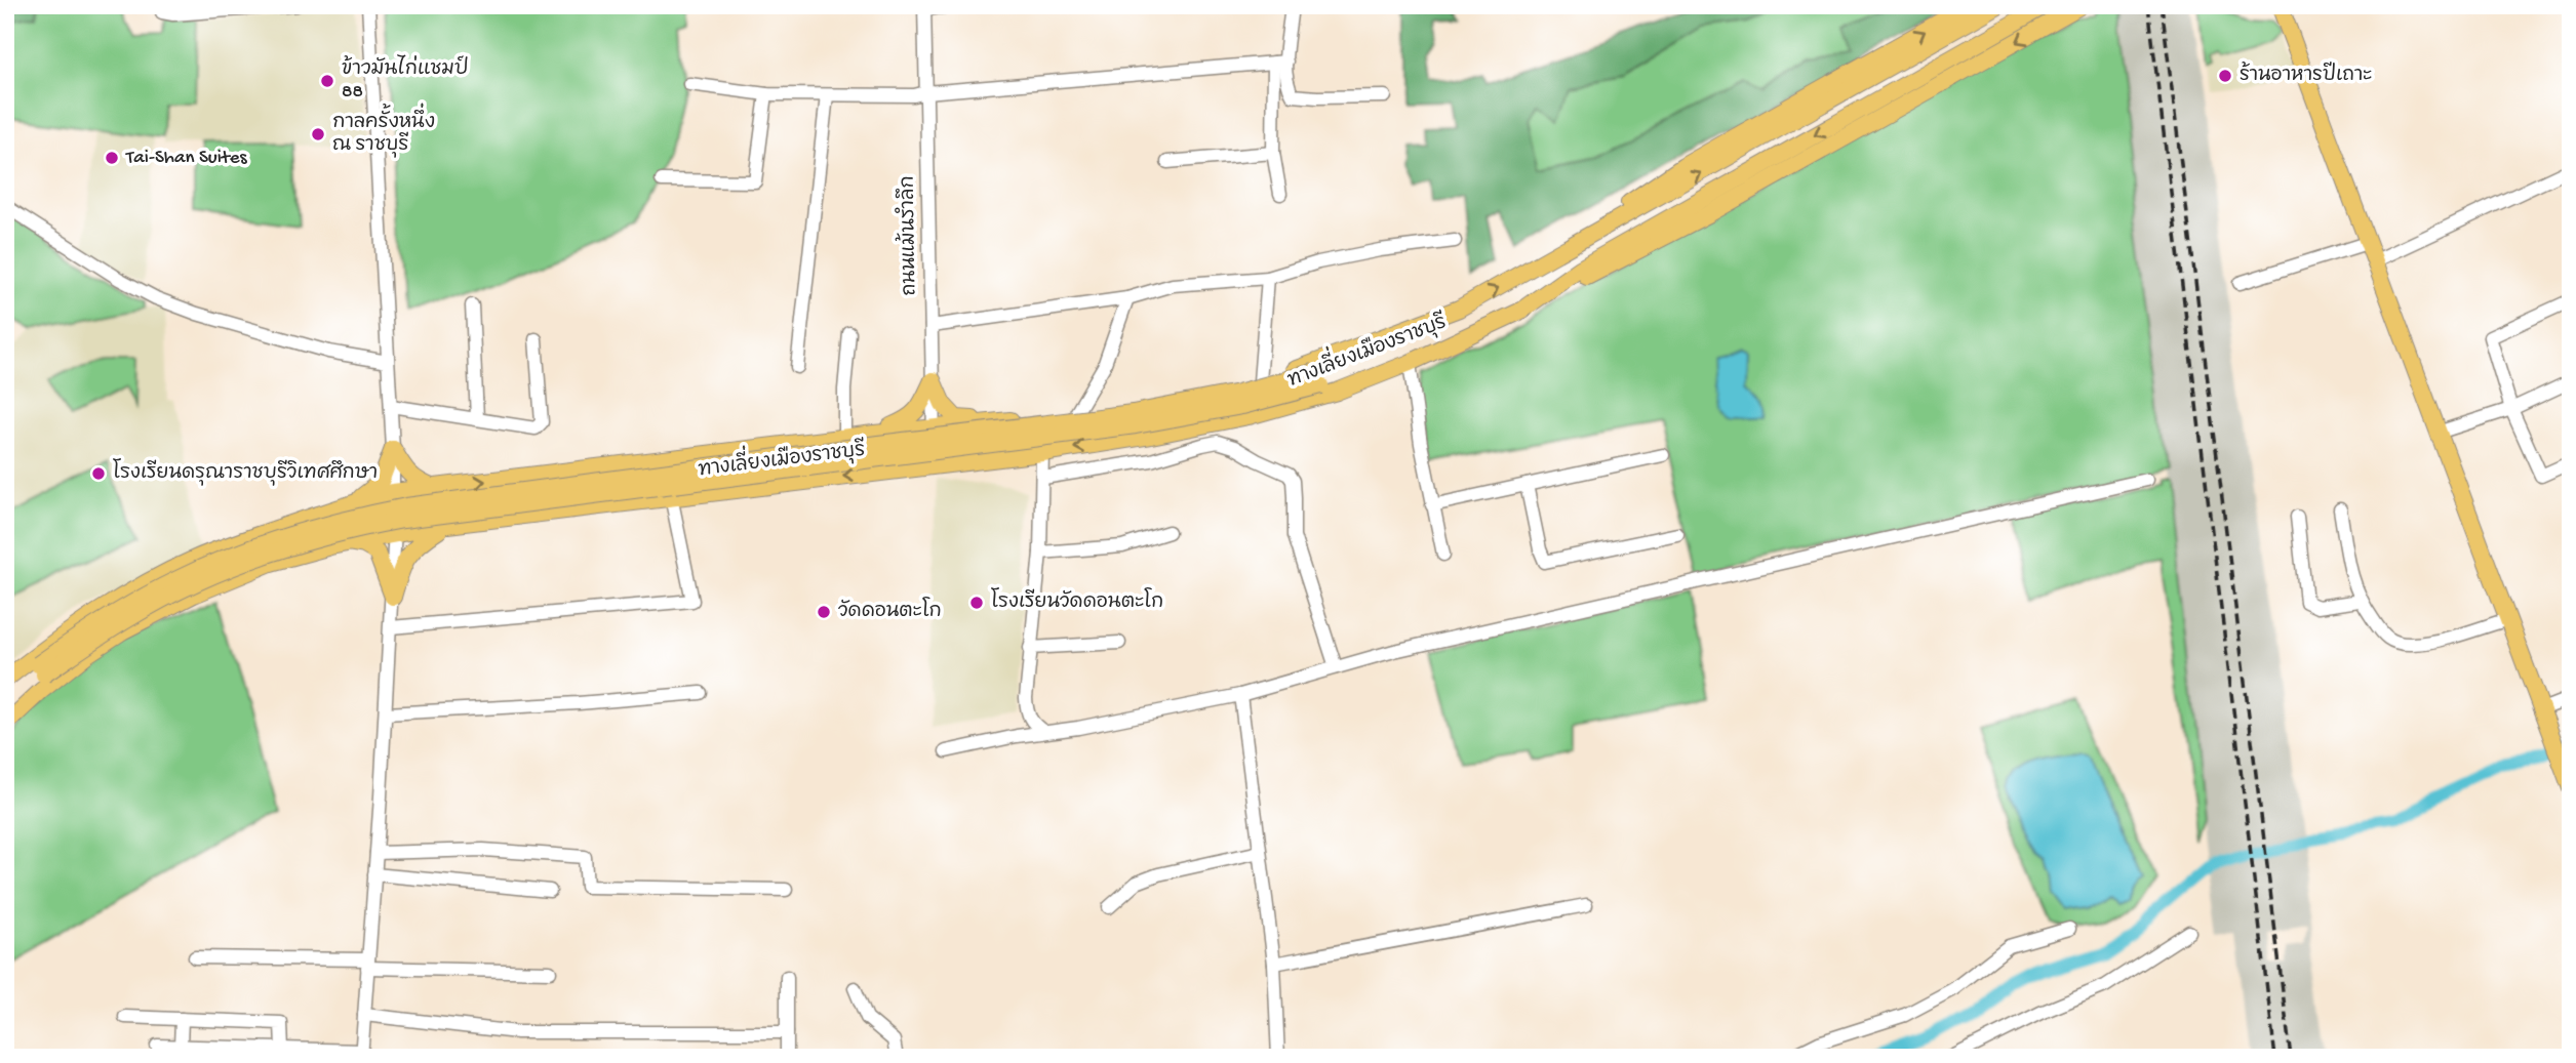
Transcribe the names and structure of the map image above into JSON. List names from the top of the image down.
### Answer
{
  "streets": {
    "main road": ["ทางเลี่ยงเมืองราชบุรี"],
    "street": ["ถนนแม้นรำลึก"]
  },
  "crossings": [
    ["ถนนแม้นรำลึก", "ทางเลี่ยงเมืองราชบุรี"]
  ],
  "places": [
    "ร้านอาหารปีเถาะ",
    "ข้าวมันไก่แชมป์ 88",
    "กาลครั้งหนึ่ง ณ ราชบุรี",
    "Tai-Shan Suites",
    "โรงเรียนดรุณาราชบุรีวิเทศศึกษา",
    "โรงเรียนวัดดอนตะโก",
    "วัดดอนตะโก"
  ]
}
